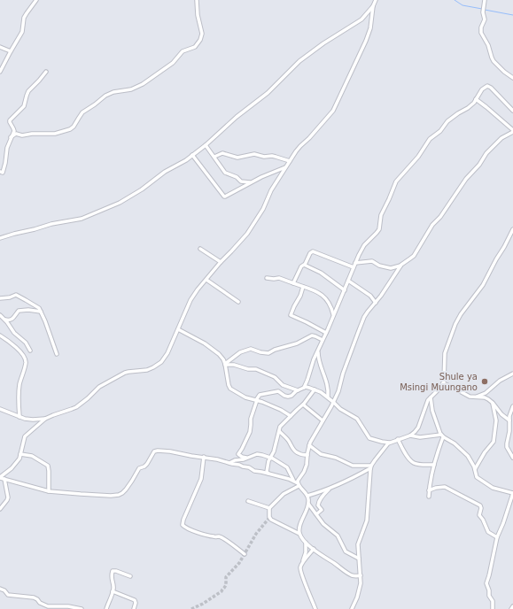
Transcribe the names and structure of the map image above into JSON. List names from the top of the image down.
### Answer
{
  "places": ["Shule ya Msingi Muungano"]
}
